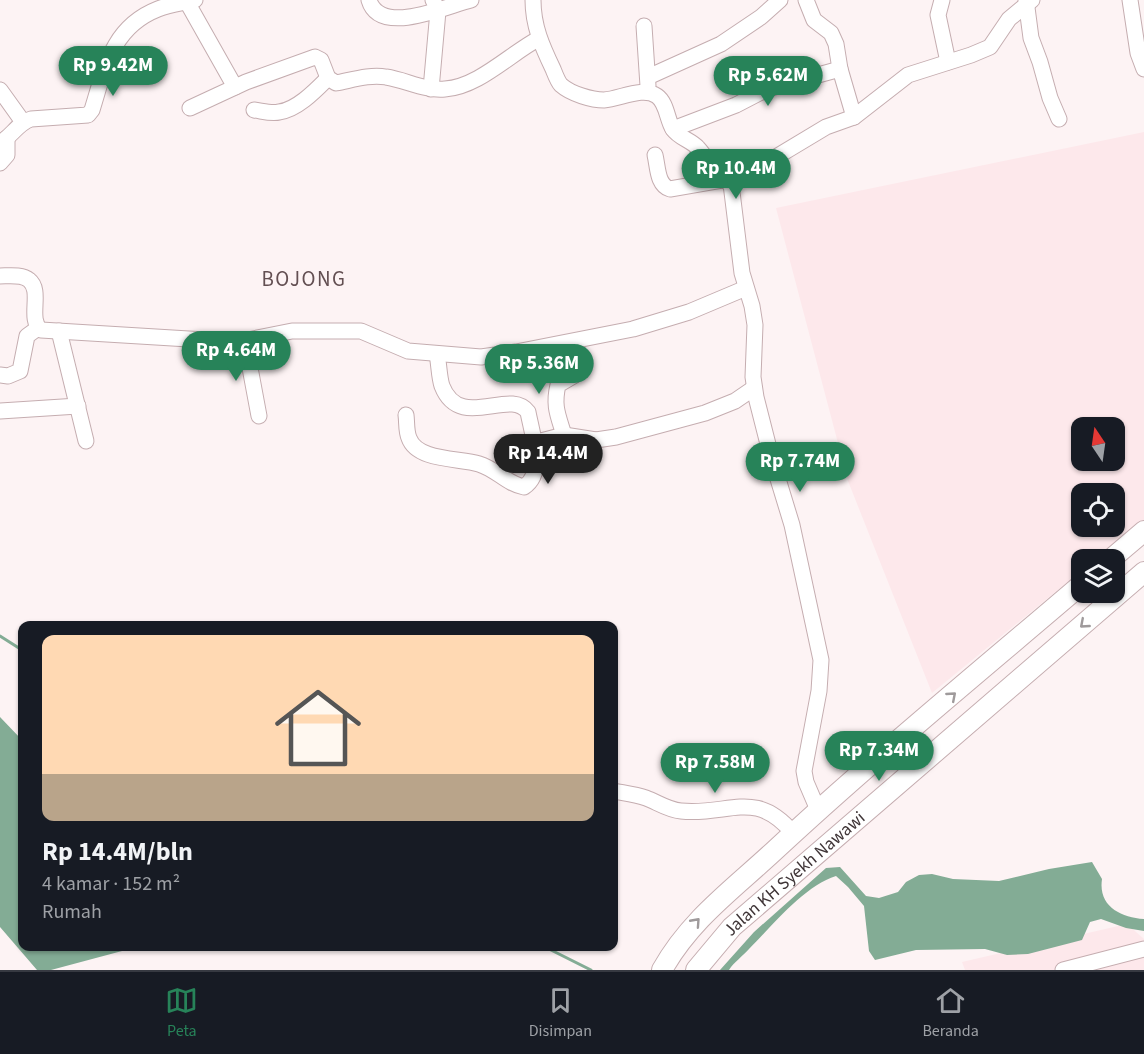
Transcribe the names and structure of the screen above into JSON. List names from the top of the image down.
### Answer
{
  "streets": {
    "main road": ["Jalan KH Syekh Nawawi"]
  },
  "districts": ["BOJONG"],
  "north": "top",
  "page": {
    "price": [
      "Rp 9.42M",
      "Rp 5.62M",
      "Rp 10.4M",
      "Rp 4.64M",
      "Rp 5.36M",
      "Rp 14.4M",
      "Rp 7.74M",
      "Rp 7.34M",
      "Rp 7.58M"
    ],
    "list": [
      {
        "name": "Rp 14.4M/bln",
        "note": "4 kamar · 152 m² · Rumah"
      }
    ],
    "tabs": ["Peta", "Disimpan", "Beranda"]
  }
}
